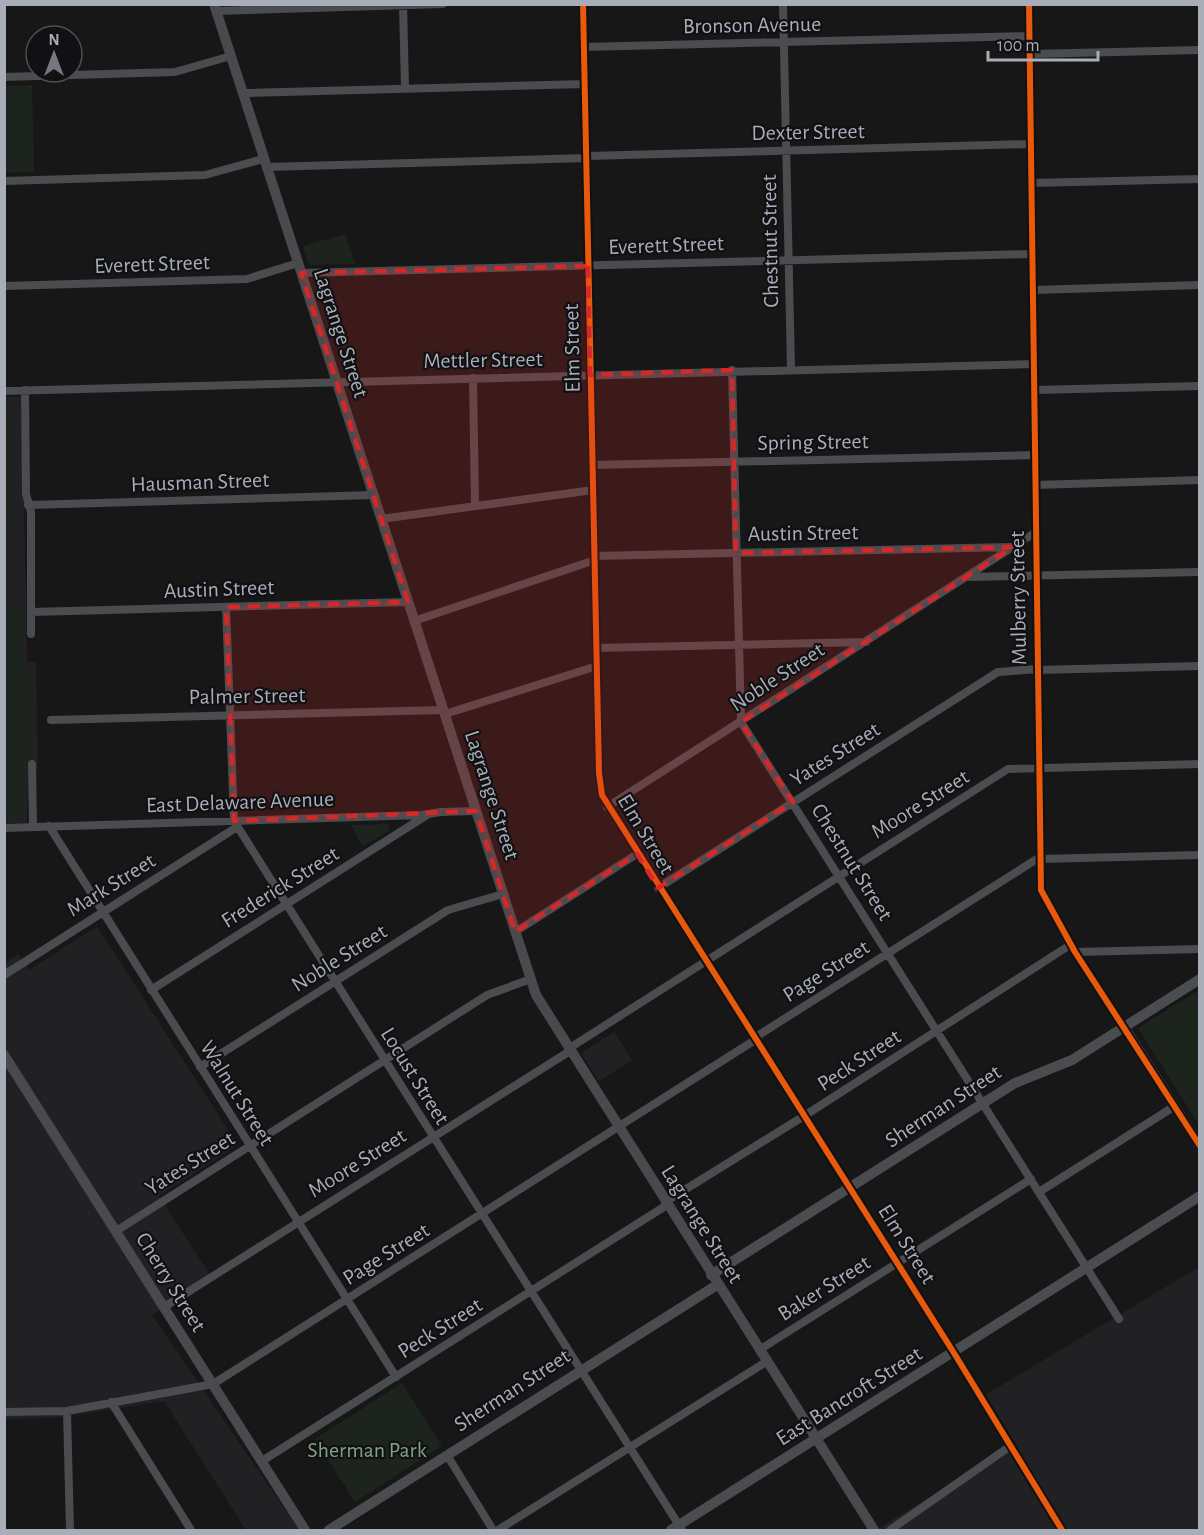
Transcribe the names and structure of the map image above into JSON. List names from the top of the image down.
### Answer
{
  "streets": {
    "main road": ["Lagrange Street", "Cherry Street"],
    "street": [
      "Bronson Avenue",
      "Dexter Street",
      "Chestnut Street",
      "Everett Street",
      "Elm Street",
      "Mettler Street",
      "Spring Street",
      "Hausman Street",
      "Austin Street",
      "Mulberry Street",
      "Noble Street",
      "Palmer Street",
      "Yates Street",
      "East Delaware Avenue",
      "Moore Street",
      "Mark Street",
      "Frederick Street",
      "Page Street",
      "Peck Street",
      "Locust Street",
      "Walnut Street",
      "Sherman Street",
      "Baker Street",
      "East Bancroft Street"
    ]
  },
  "crossings": [
    ["Bronson Avenue", "Chestnut Street"],
    ["Bronson Avenue", "Elm Street"],
    ["Bronson Avenue", "Mulberry Street"],
    ["Dexter Street", "Chestnut Street"],
    ["Dexter Street", "Lagrange Street"],
    ["Dexter Street", "Elm Street"],
    ["Dexter Street", "Mulberry Street"],
    ["Chestnut Street", "Everett Street"],
    ["Chestnut Street", "Mettler Street"],
    ["Chestnut Street", "Noble Street"],
    ["Chestnut Street", "Yates Street"],
    ["Chestnut Street", "Moore Street"],
    ["Chestnut Street", "Page Street"],
    ["Chestnut Street", "Peck Street"],
    ["Chestnut Street", "Sherman Street"],
    ["Chestnut Street", "Baker Street"],
    ["Chestnut Street", "East Bancroft Street"],
    ["Everett Street", "Lagrange Street"],
    ["Everett Street", "Elm Street"],
    ["Everett Street", "Mulberry Street"],
    ["Lagrange Street", "Mettler Street"],
    ["Lagrange Street", "Hausman Street"],
    ["Lagrange Street", "Austin Street"],
    ["Lagrange Street", "Noble Street"],
    ["Lagrange Street", "Palmer Street"],
    ["Lagrange Street", "Yates Street"],
    ["Lagrange Street", "East Delaware Avenue"],
    ["Lagrange Street", "Moore Street"],
    ["Lagrange Street", "Page Street"],
    ["Lagrange Street", "Peck Street"],
    ["Lagrange Street", "Sherman Street"],
    ["Lagrange Street", "Baker Street"],
    ["Lagrange Street", "East Bancroft Street"],
    ["Elm Street", "Mettler Street"],
    ["Elm Street", "Spring Street"],
    ["Elm Street", "Austin Street"],
    ["Elm Street", "Noble Street"],
    ["Elm Street", "Palmer Street"],
    ["Elm Street", "Yates Street"],
    ["Elm Street", "Moore Street"],
    ["Elm Street", "Page Street"],
    ["Elm Street", "Peck Street"],
    ["Elm Street", "Sherman Street"],
    ["Elm Street", "Baker Street"],
    ["Elm Street", "East Bancroft Street"],
    ["Mettler Street", "Mulberry Street"],
    ["Spring Street", "Mulberry Street"],
    ["Austin Street", "Noble Street"],
    ["Austin Street", "Locust Street"],
    ["Mulberry Street", "Noble Street"],
    ["Mulberry Street", "Yates Street"],
    ["Mulberry Street", "Moore Street"],
    ["Mulberry Street", "Page Street"],
    ["Mulberry Street", "Peck Street"],
    ["Mulberry Street", "Sherman Street"],
    ["Noble Street", "Locust Street"],
    ["Noble Street", "Walnut Street"],
    ["Palmer Street", "Locust Street"],
    ["Yates Street", "Locust Street"],
    ["Yates Street", "Walnut Street"],
    ["Yates Street", "Cherry Street"],
    ["East Delaware Avenue", "Mark Street"],
    ["East Delaware Avenue", "Frederick Street"],
    ["East Delaware Avenue", "Locust Street"],
    ["East Delaware Avenue", "Walnut Street"],
    ["Moore Street", "Locust Street"],
    ["Moore Street", "Walnut Street"],
    ["Moore Street", "Cherry Street"],
    ["Mark Street", "Locust Street"],
    ["Mark Street", "Walnut Street"],
    ["Frederick Street", "Locust Street"],
    ["Frederick Street", "Walnut Street"],
    ["Page Street", "Locust Street"],
    ["Page Street", "Walnut Street"],
    ["Page Street", "Cherry Street"],
    ["Peck Street", "Locust Street"],
    ["Peck Street", "Walnut Street"],
    ["Peck Street", "Cherry Street"],
    ["Locust Street", "Sherman Street"],
    ["Locust Street", "East Bancroft Street"]
  ],
  "parks": ["Sherman Park"],
  "scale_bar": "100 m",
  "north": "top"
}
